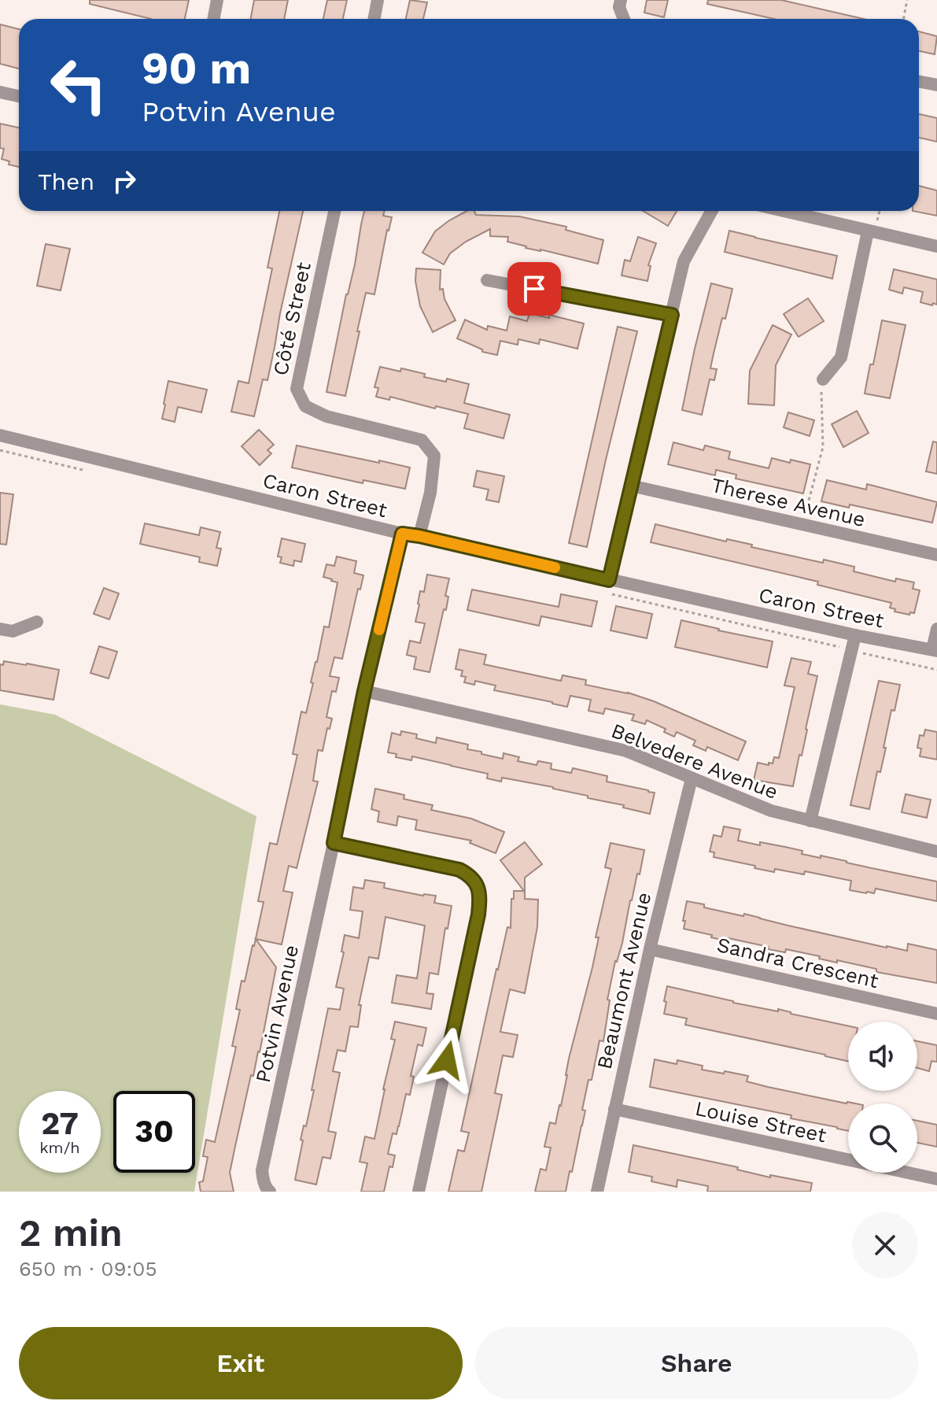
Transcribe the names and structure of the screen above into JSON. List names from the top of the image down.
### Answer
{
  "streets": {
    "street": [
      "Côté Street",
      "Caron Street",
      "Therese Avenue",
      "Belvedere Avenue",
      "Sandra Crescent",
      "Beaumont Avenue",
      "Potvin Avenue",
      "Louise Street"
    ]
  },
  "crossings": [
    ["Côté Street", "Caron Street"],
    ["Caron Street", "Potvin Avenue"],
    ["Belvedere Avenue", "Beaumont Avenue"],
    ["Belvedere Avenue", "Potvin Avenue"],
    ["Sandra Crescent", "Beaumont Avenue"],
    ["Beaumont Avenue", "Louise Street"]
  ],
  "page": {
    "turn": ["90 m", "Potvin Avenue"],
    "then": "Then",
    "speed": "27 km/h",
    "limit": "30",
    "heading": ["2 min", "650 m · 09:05"],
    "buttons": ["Exit", "Share"]
  }
}
